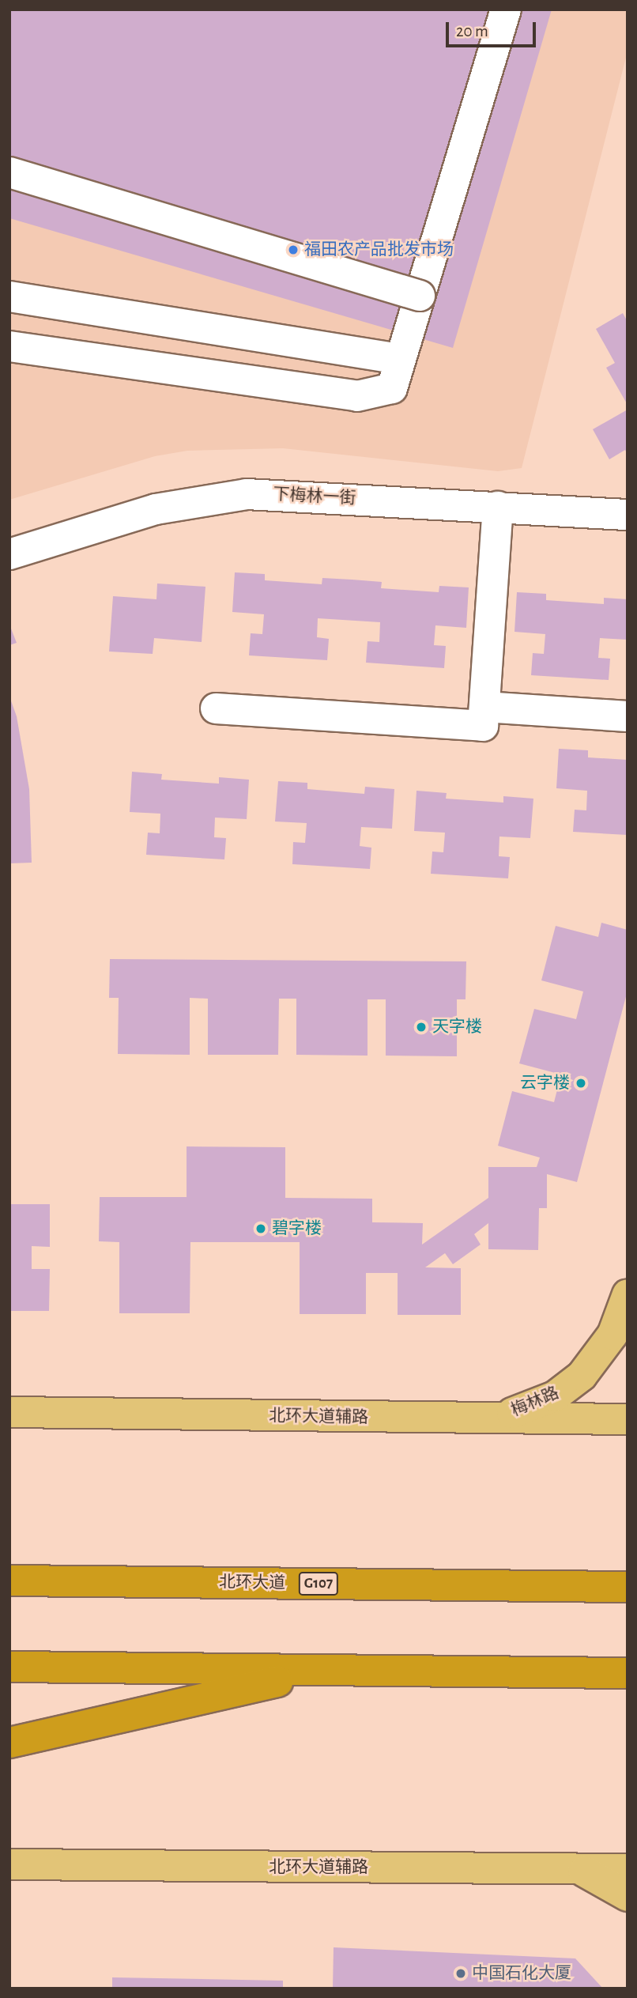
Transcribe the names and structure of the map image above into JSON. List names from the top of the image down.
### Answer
{
  "streets": {
    "highway": ["北环大道", "G107"],
    "main road": ["梅林路", "北环大道辅路"],
    "street": ["下梅林一街"]
  },
  "crossings": [
    ["梅林路", "北环大道辅路"]
  ],
  "places": [
    "福田农产品批发市场",
    "天字楼",
    "云字楼",
    "碧字楼",
    "中国石化大厦"
  ],
  "scale_bar": "20 m"
}
